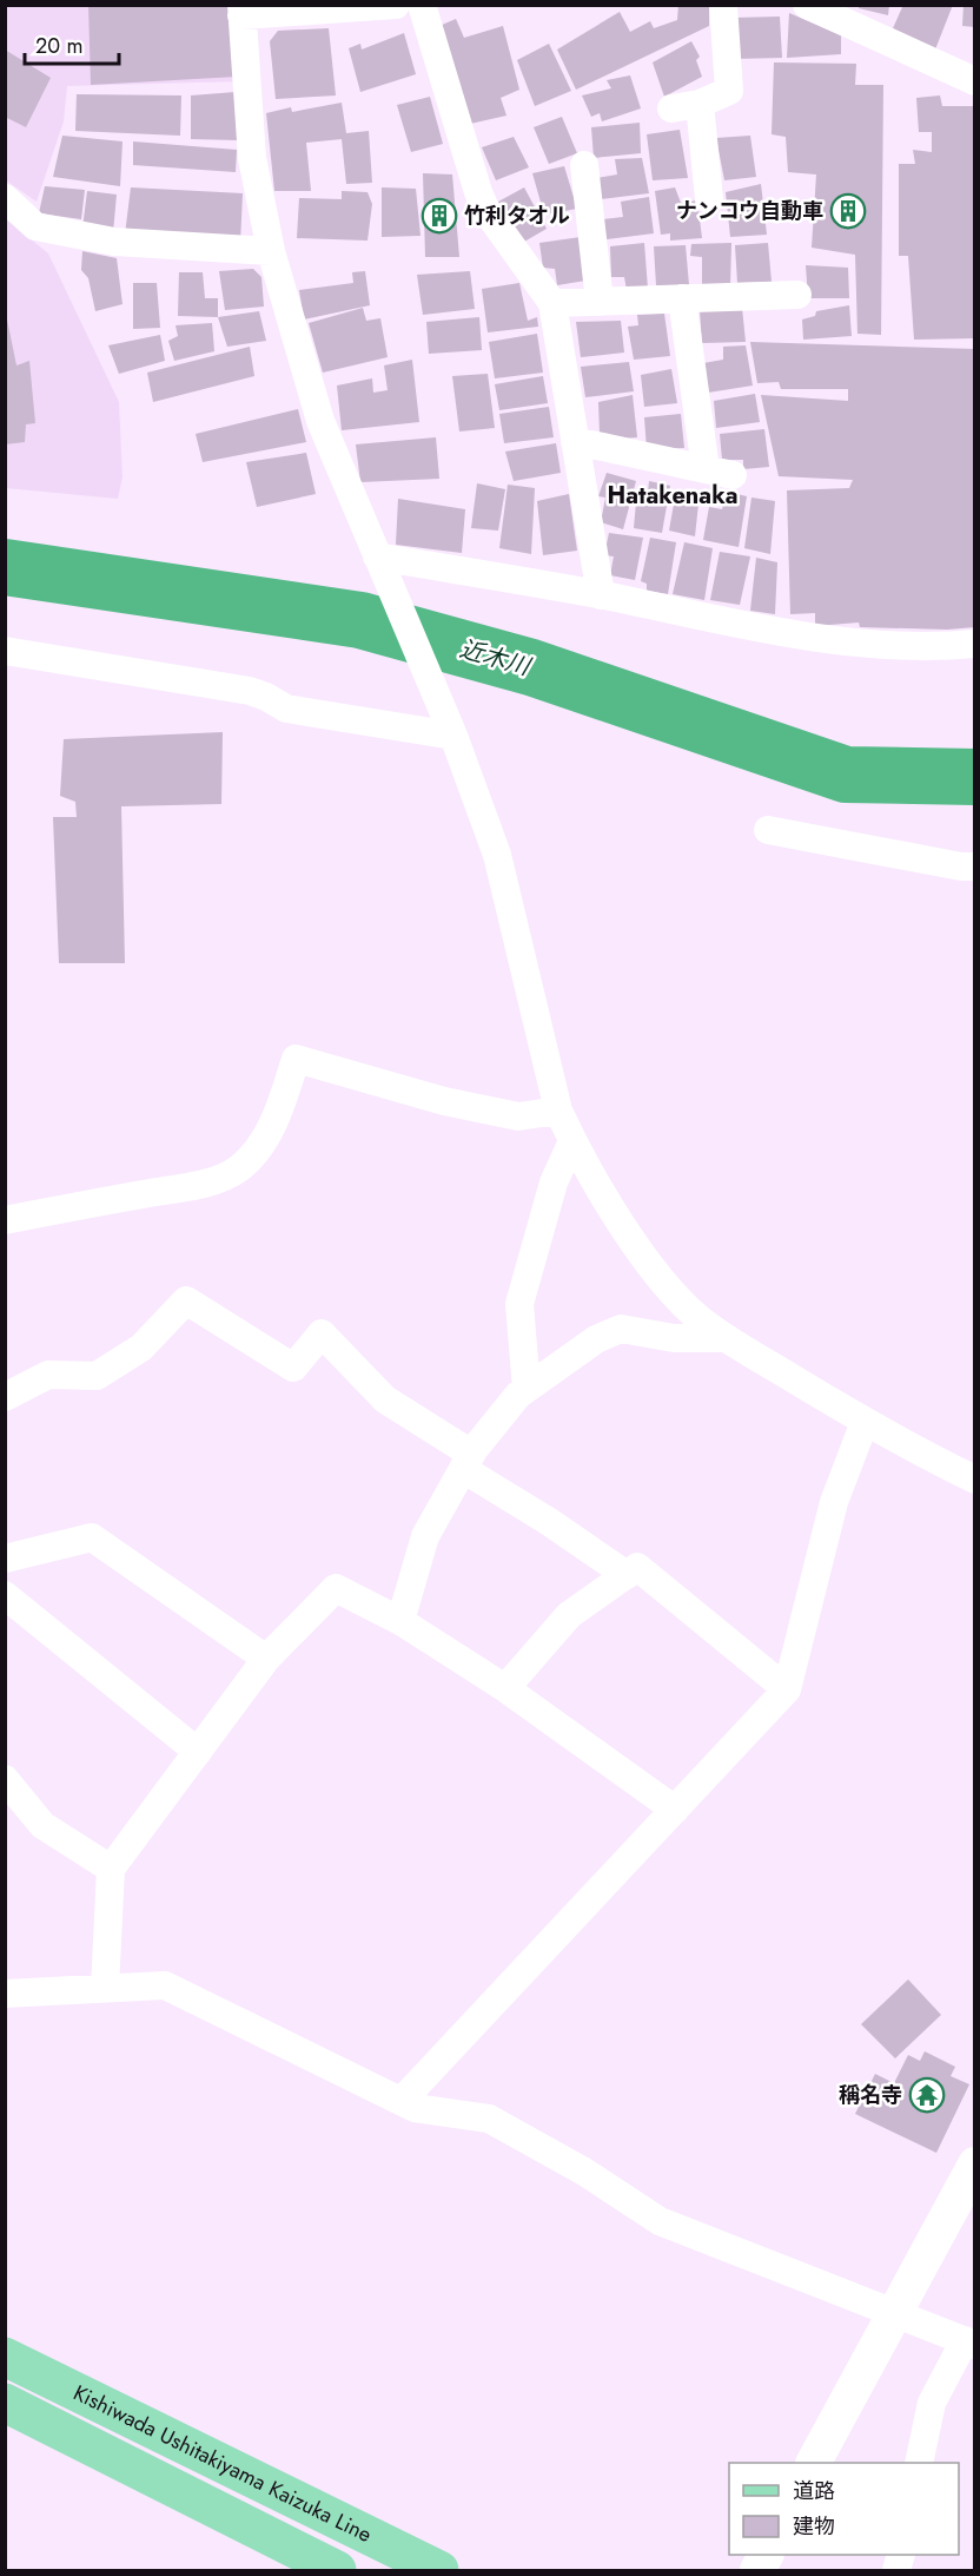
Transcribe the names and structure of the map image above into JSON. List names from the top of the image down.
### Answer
{
  "streets": {
    "main road": ["Kishiwada Ushitakiyama Kaizuka Line"]
  },
  "districts": ["Hatakenaka"],
  "water": ["近木川"],
  "places": {
    "building": ["ナンコウ自動車", "竹利タオル"],
    "temple": ["稱名寺"]
  },
  "legend": ["道路", "建物"],
  "scale_bar": "20 m"
}
